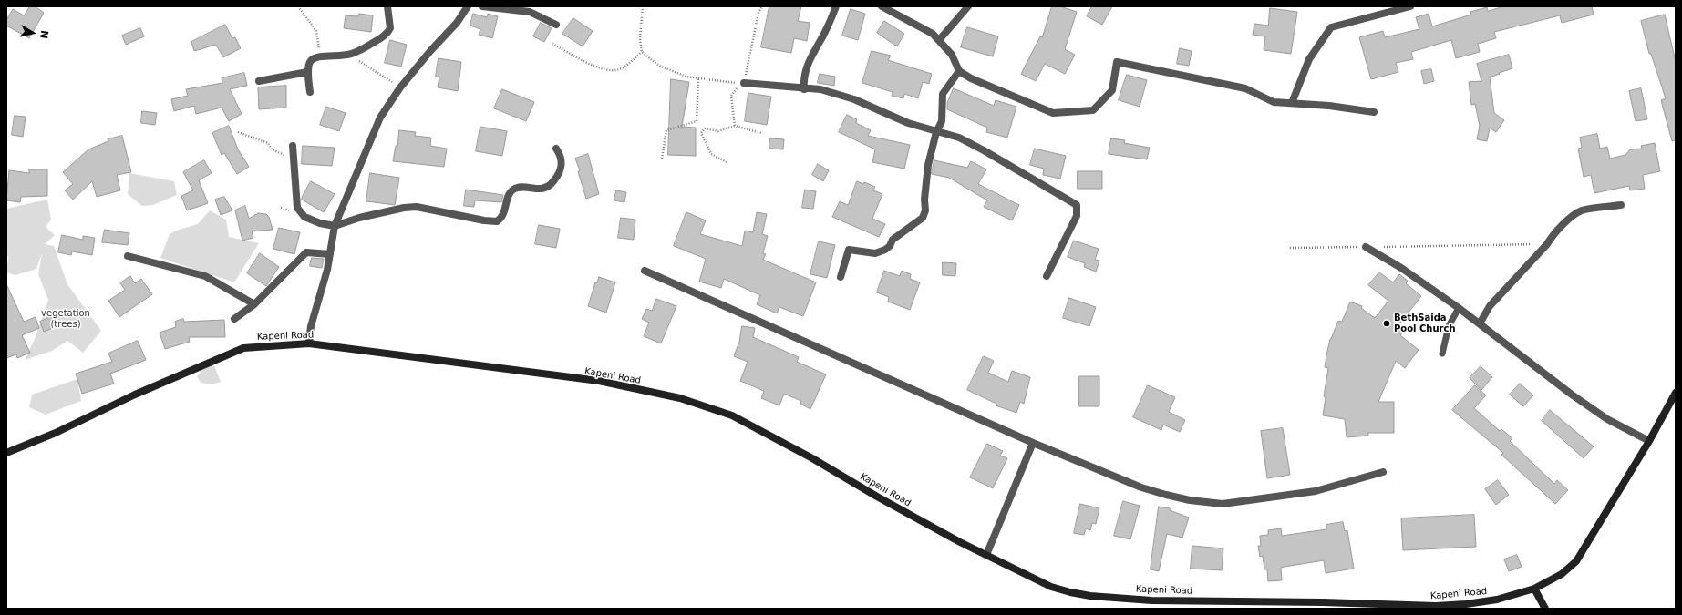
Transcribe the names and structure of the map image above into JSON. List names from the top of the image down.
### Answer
{
  "streets": {
    "main road": ["Kapeni Road"]
  },
  "parks": ["vegetation (trees)"],
  "places": ["BethSaida Pool Church"],
  "north": "right"
}
